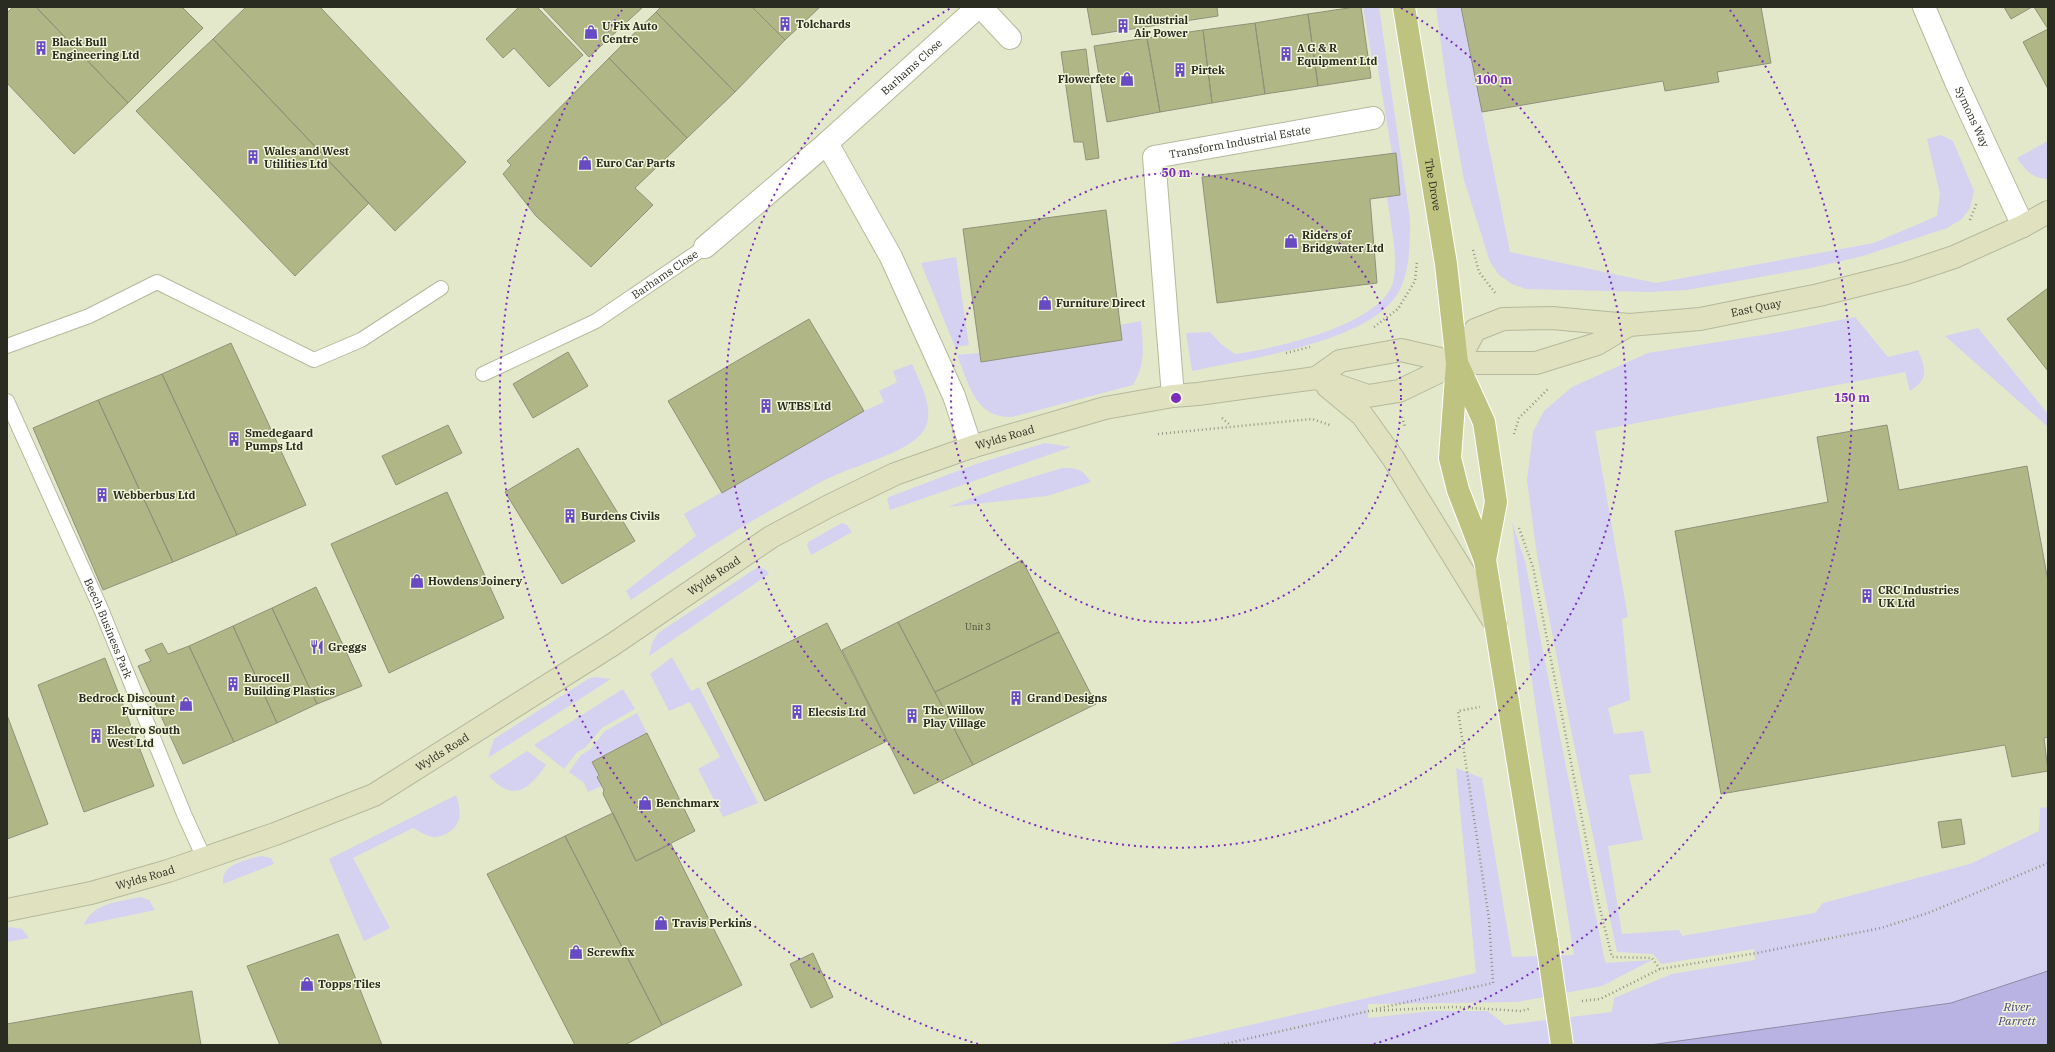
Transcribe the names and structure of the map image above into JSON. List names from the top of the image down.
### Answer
{
  "streets": {
    "main road": ["The Drove"],
    "street": [
      "Barhams Close",
      "Symons Way",
      "Transform Industrial Estate",
      "East Quay",
      "Wylds Road"
    ],
    "lane": ["Beech Business Park"]
  },
  "crossings": [
    ["Symons Way", "East Quay"],
    ["Transform Industrial Estate", "Wylds Road"],
    ["The Drove", "East Quay"],
    ["The Drove", "Wylds Road"],
    ["East Quay", "Wylds Road"],
    ["Wylds Road", "Beech Business Park"]
  ],
  "water": ["River Parrett"],
  "places": {
    "building": [
      "Tolchards",
      "Industrial Air Power",
      "Black Bull Engineering Ltd",
      "A G & R Equipment Ltd",
      "Pirtek",
      "Wales and West Utilities Ltd",
      "WTBS Ltd",
      "Smedegaard Pumps Ltd",
      "Webberbus Ltd",
      "Burdens Civils",
      "CRC Industries UK Ltd",
      "Eurocell Building Plastics",
      "Grand Designs",
      "Elecsis Ltd",
      "The Willow Play Village",
      "Electro South West Ltd"
    ],
    "shop": [
      "U Fix Auto Centre",
      "Flowerfete",
      "Euro Car Parts",
      "Riders of Bridgwater Ltd",
      "Furniture Direct",
      "Howdens Joinery",
      "Bedrock Discount Furniture",
      "Benchmarx",
      "Travis Perkins",
      "Screwfix",
      "Topps Tiles"
    ],
    "restaurant": ["Greggs"]
  },
  "house_numbers": ["Unit 3"],
  "rings": ["100 m", "50 m", "150 m"]
}
